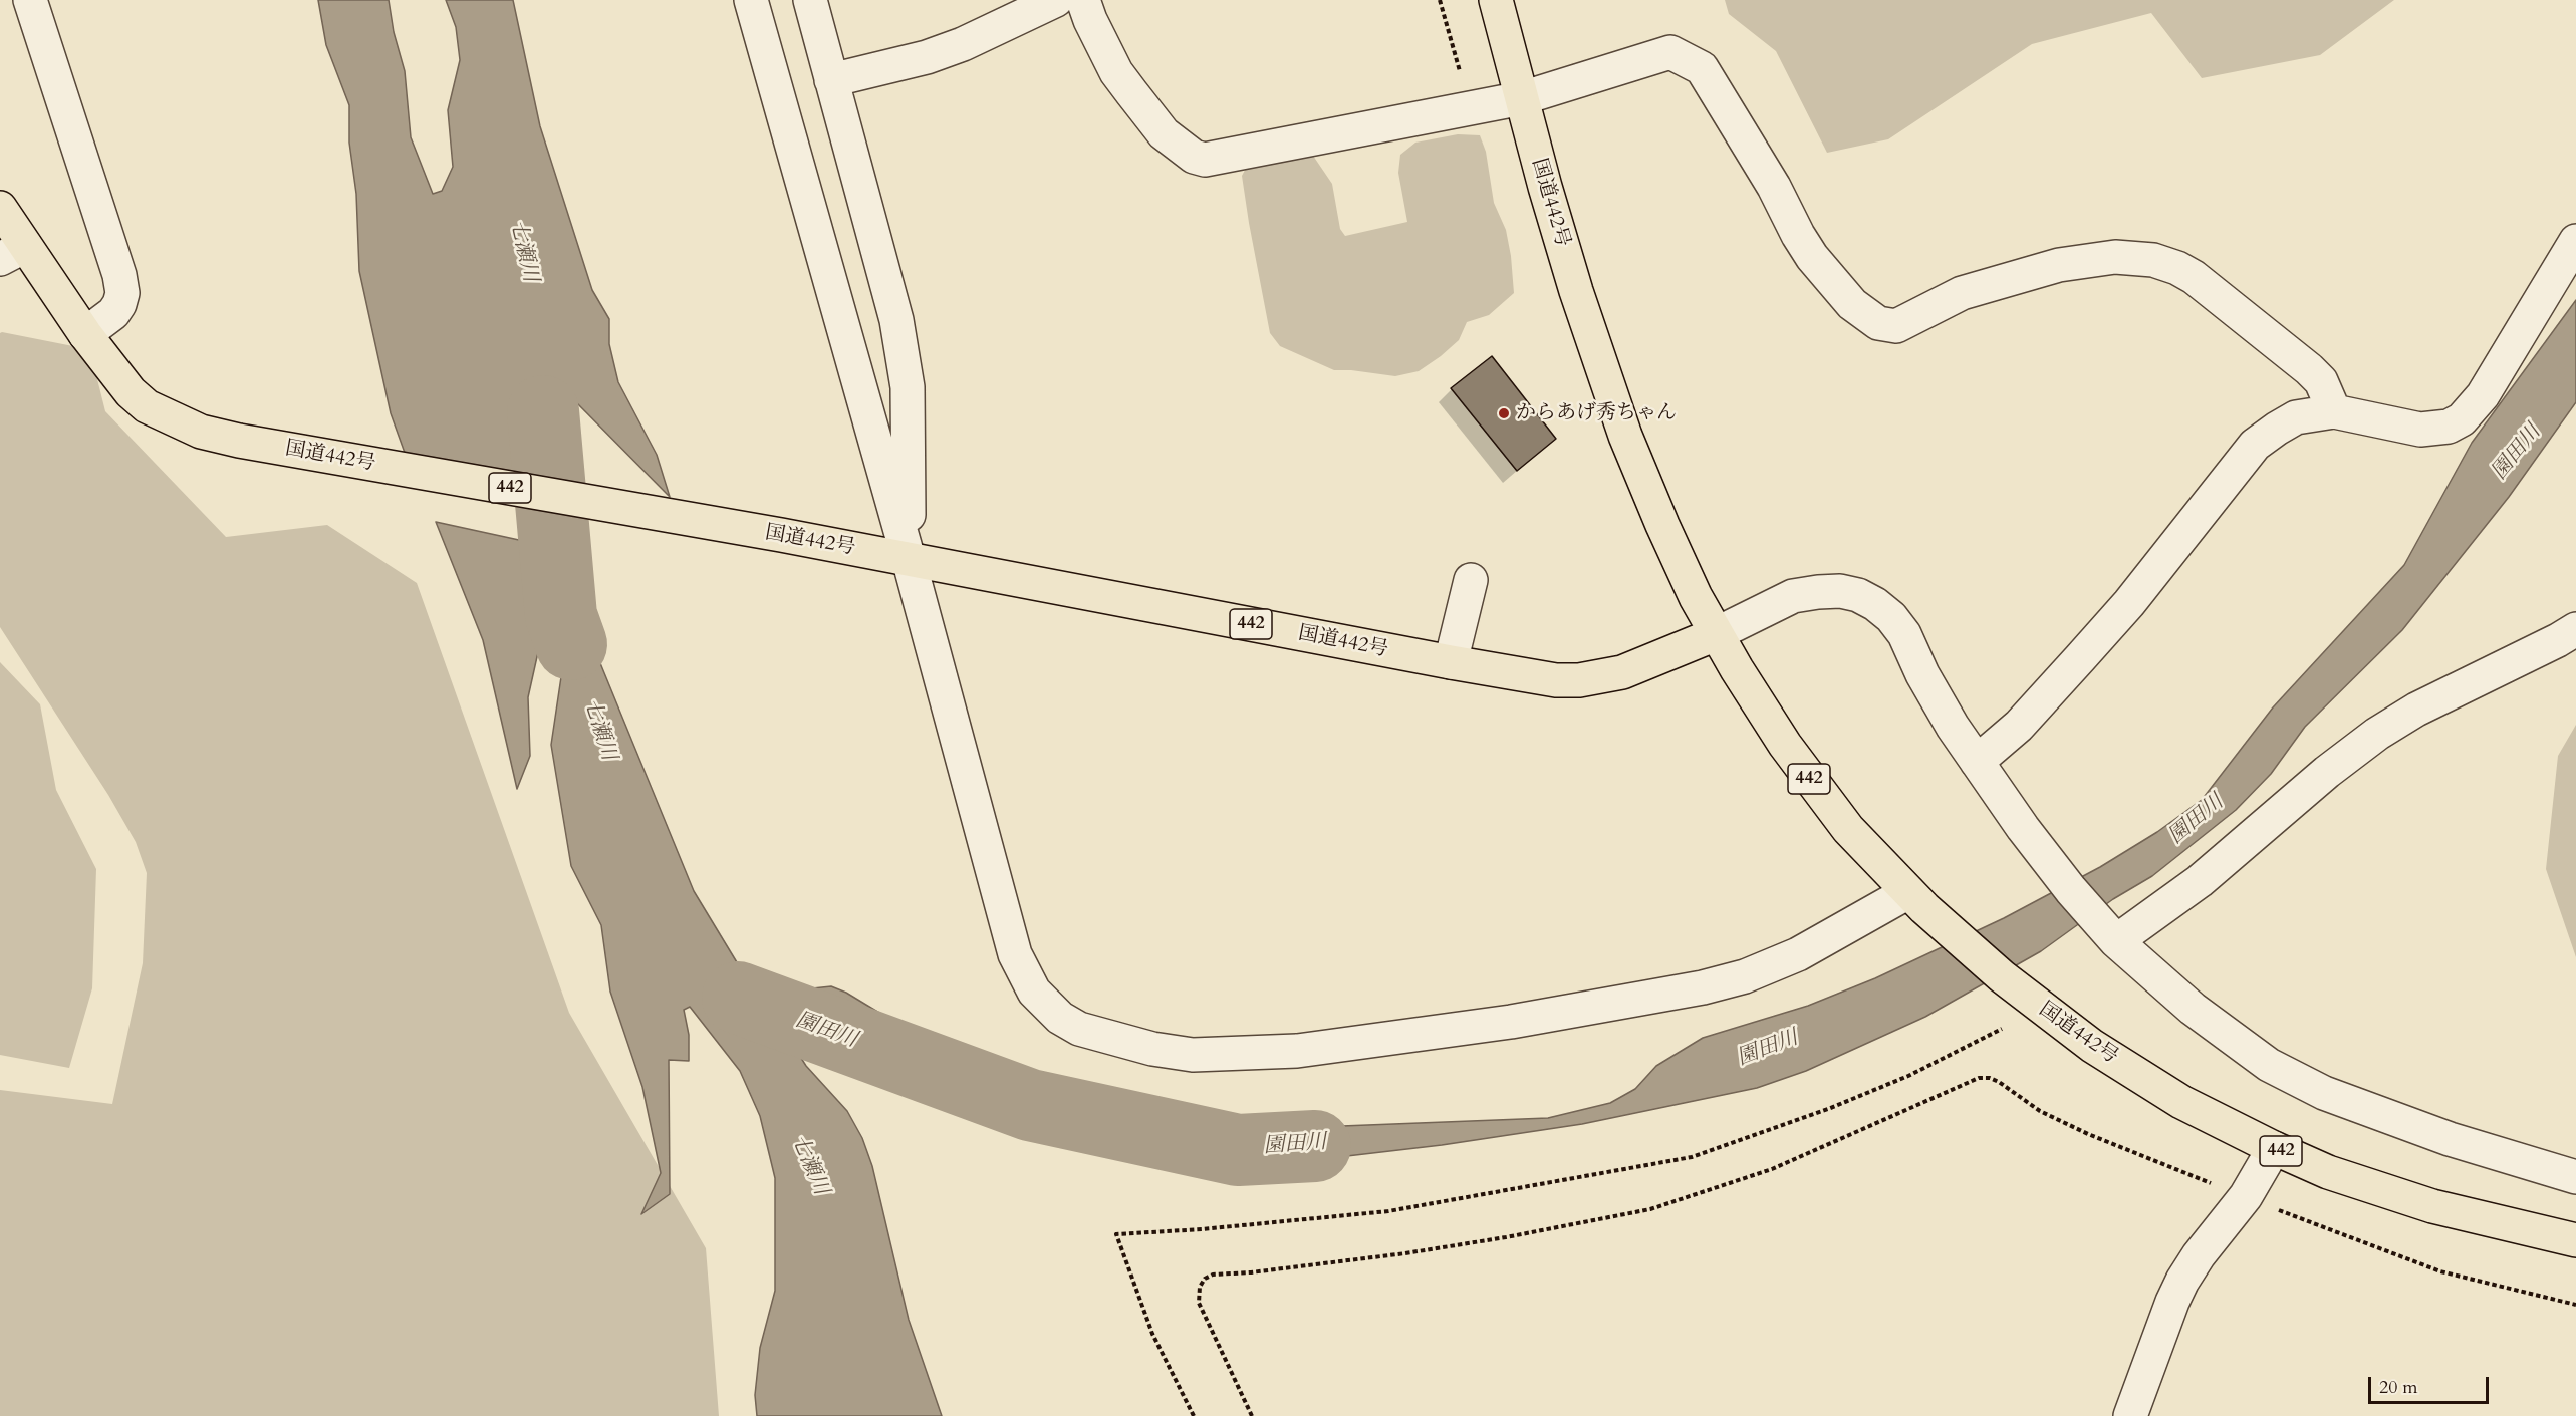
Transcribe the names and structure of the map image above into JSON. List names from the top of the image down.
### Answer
{
  "streets": {
    "highway": ["国道442号", "442"]
  },
  "water": ["七瀬川", "園田川"],
  "places": ["からあげ秀ちゃん"],
  "scale_bar": "20 m"
}
